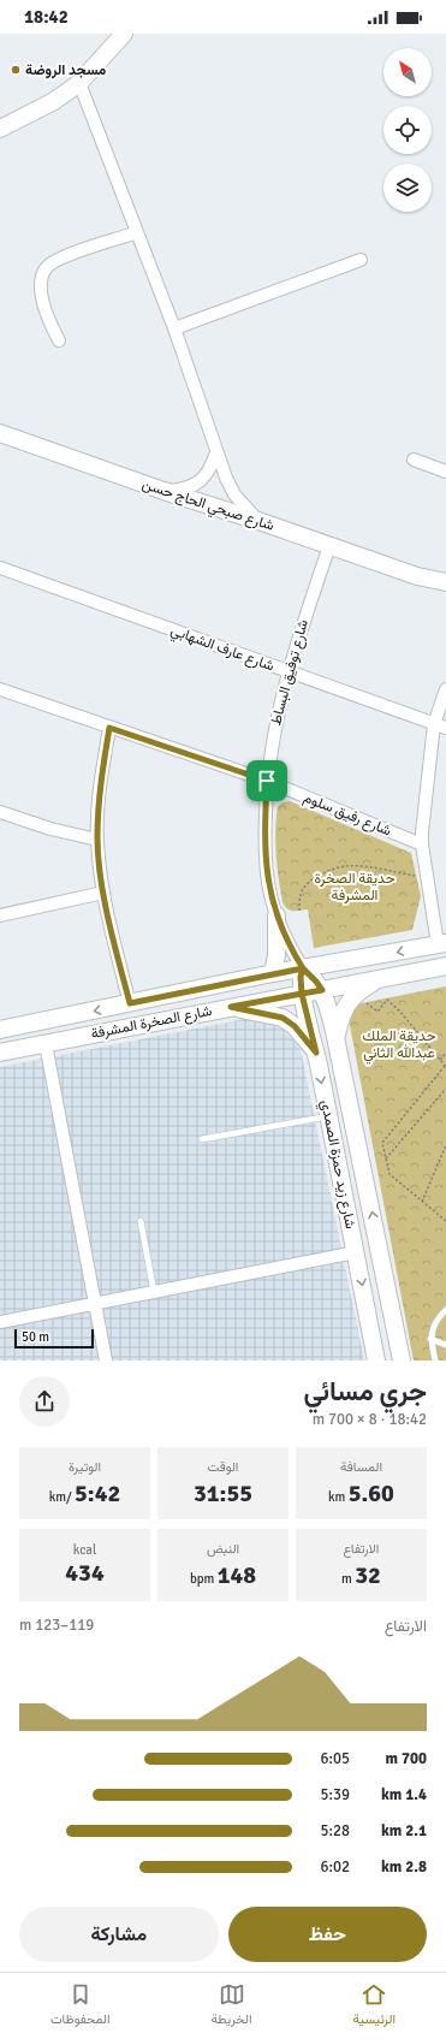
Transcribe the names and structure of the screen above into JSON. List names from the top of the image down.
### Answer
{
  "streets": {
    "street": [
      "شارع صبحي الحاج حسن",
      "شارع عارف الشهابي",
      "شارع توفيق البساط",
      "شارع رفيق سلوم",
      "شارع الصخرة المشرفة",
      "شارع زيد حمزة الصمدي"
    ]
  },
  "crossings": [
    ["شارع صبحي الحاج حسن", "شارع توفيق البساط"],
    ["شارع عارف الشهابي", "شارع توفيق البساط"],
    ["شارع توفيق البساط", "شارع رفيق سلوم"],
    ["شارع توفيق البساط", "شارع الصخرة المشرفة"],
    ["شارع توفيق البساط", "شارع زيد حمزة الصمدي"],
    ["شارع الصخرة المشرفة", "شارع زيد حمزة الصمدي"]
  ],
  "parks": ["حديقة الصخرة المشرفة", "حديقة الملك عبدالله الثاني"],
  "places": ["مسجد الروضة"],
  "scale_bar": "50 m",
  "north": "top left",
  "page": {
    "status": "18:42",
    "scale": "50 m",
    "heading": ["جري مسائي", "18:42 · 8 × 700 m"],
    "stats": [
      ["المسافة", "5.60 km"],
      ["الوقت", "31:55"],
      ["الوتيرة", "5:42 /km"],
      ["الارتفاع", "32 m"],
      ["النبض", "148 bpm"],
      ["kcal", "434"]
    ],
    "chart": ["الارتفاع", "119–123 m"],
    "list": [
      {
        "name": "700 m",
        "note": "6:05"
      },
      {
        "name": "1.4 km",
        "note": "5:39"
      },
      {
        "name": "2.1 km",
        "note": "5:28"
      },
      {
        "name": "2.8 km",
        "note": "6:02"
      }
    ],
    "buttons": ["حفظ", "مشاركة"],
    "tabs": ["الرئيسية", "الخريطة", "المحفوظات"]
  }
}
